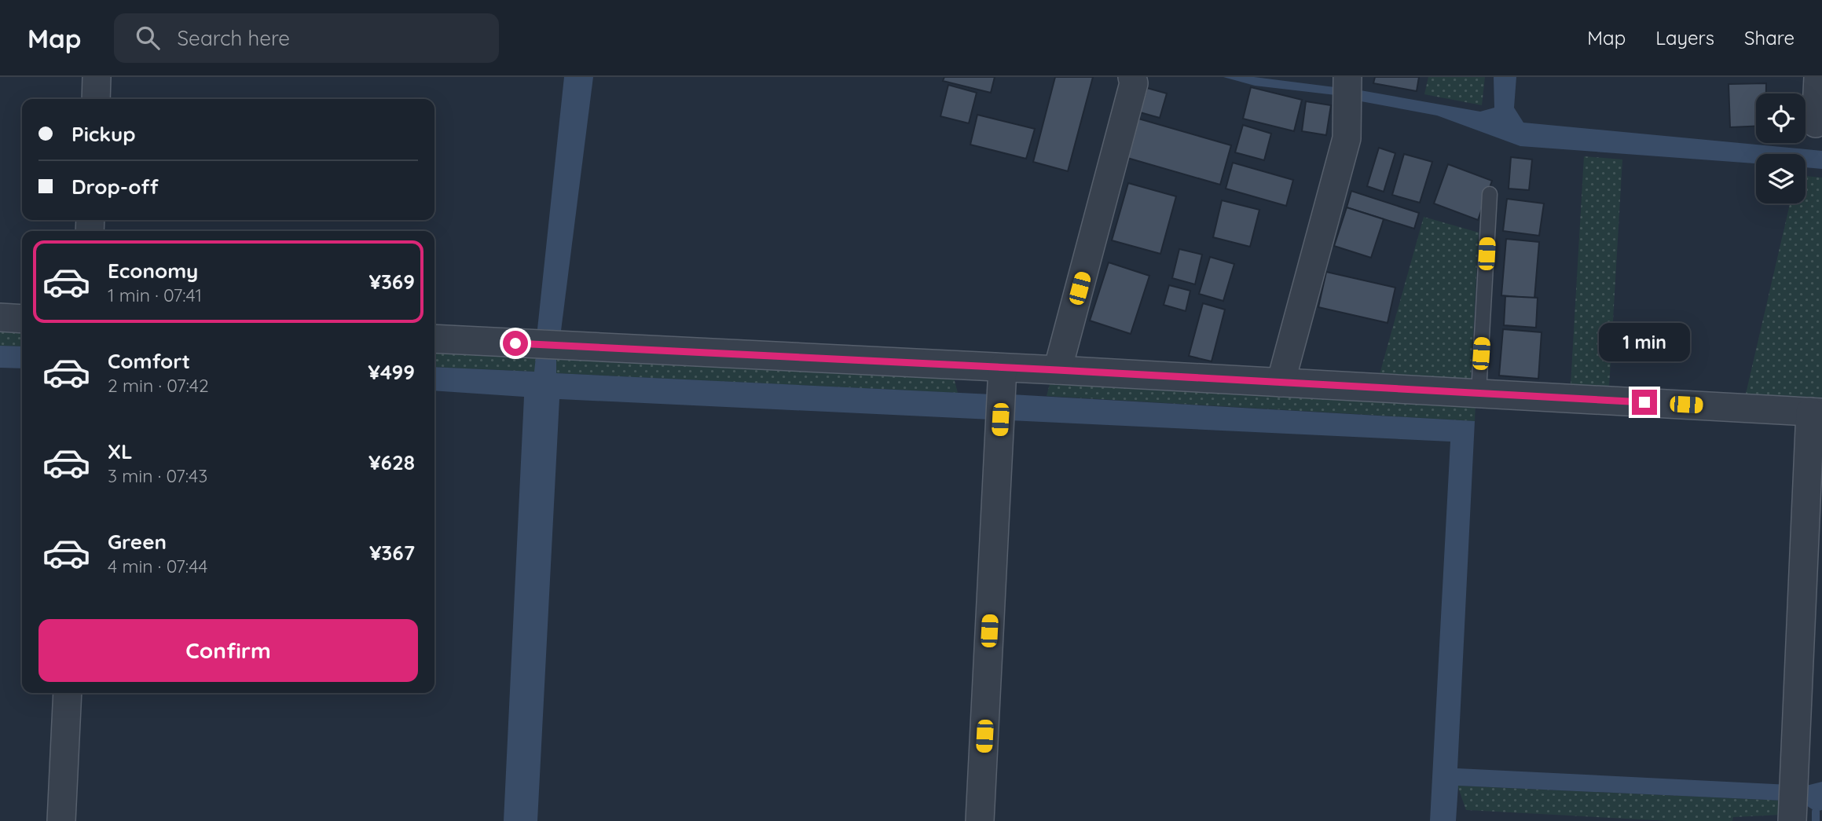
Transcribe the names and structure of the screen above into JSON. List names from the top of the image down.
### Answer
{
  "page": {
    "header": "Map",
    "search": "Search here",
    "nav": ["Map", "Layers", "Share"],
    "banner": ["Pickup", "Drop-off"],
    "list": [
      {
        "name": "Economy",
        "note": "1 min · 07:41",
        "value": "¥369"
      },
      {
        "name": "Comfort",
        "note": "2 min · 07:42",
        "value": "¥499"
      },
      {
        "name": "XL",
        "note": "3 min · 07:43",
        "value": "¥628"
      },
      {
        "name": "Green",
        "note": "4 min · 07:44",
        "value": "¥367"
      }
    ],
    "bubble": "1 min",
    "buttons": "Confirm"
  }
}
